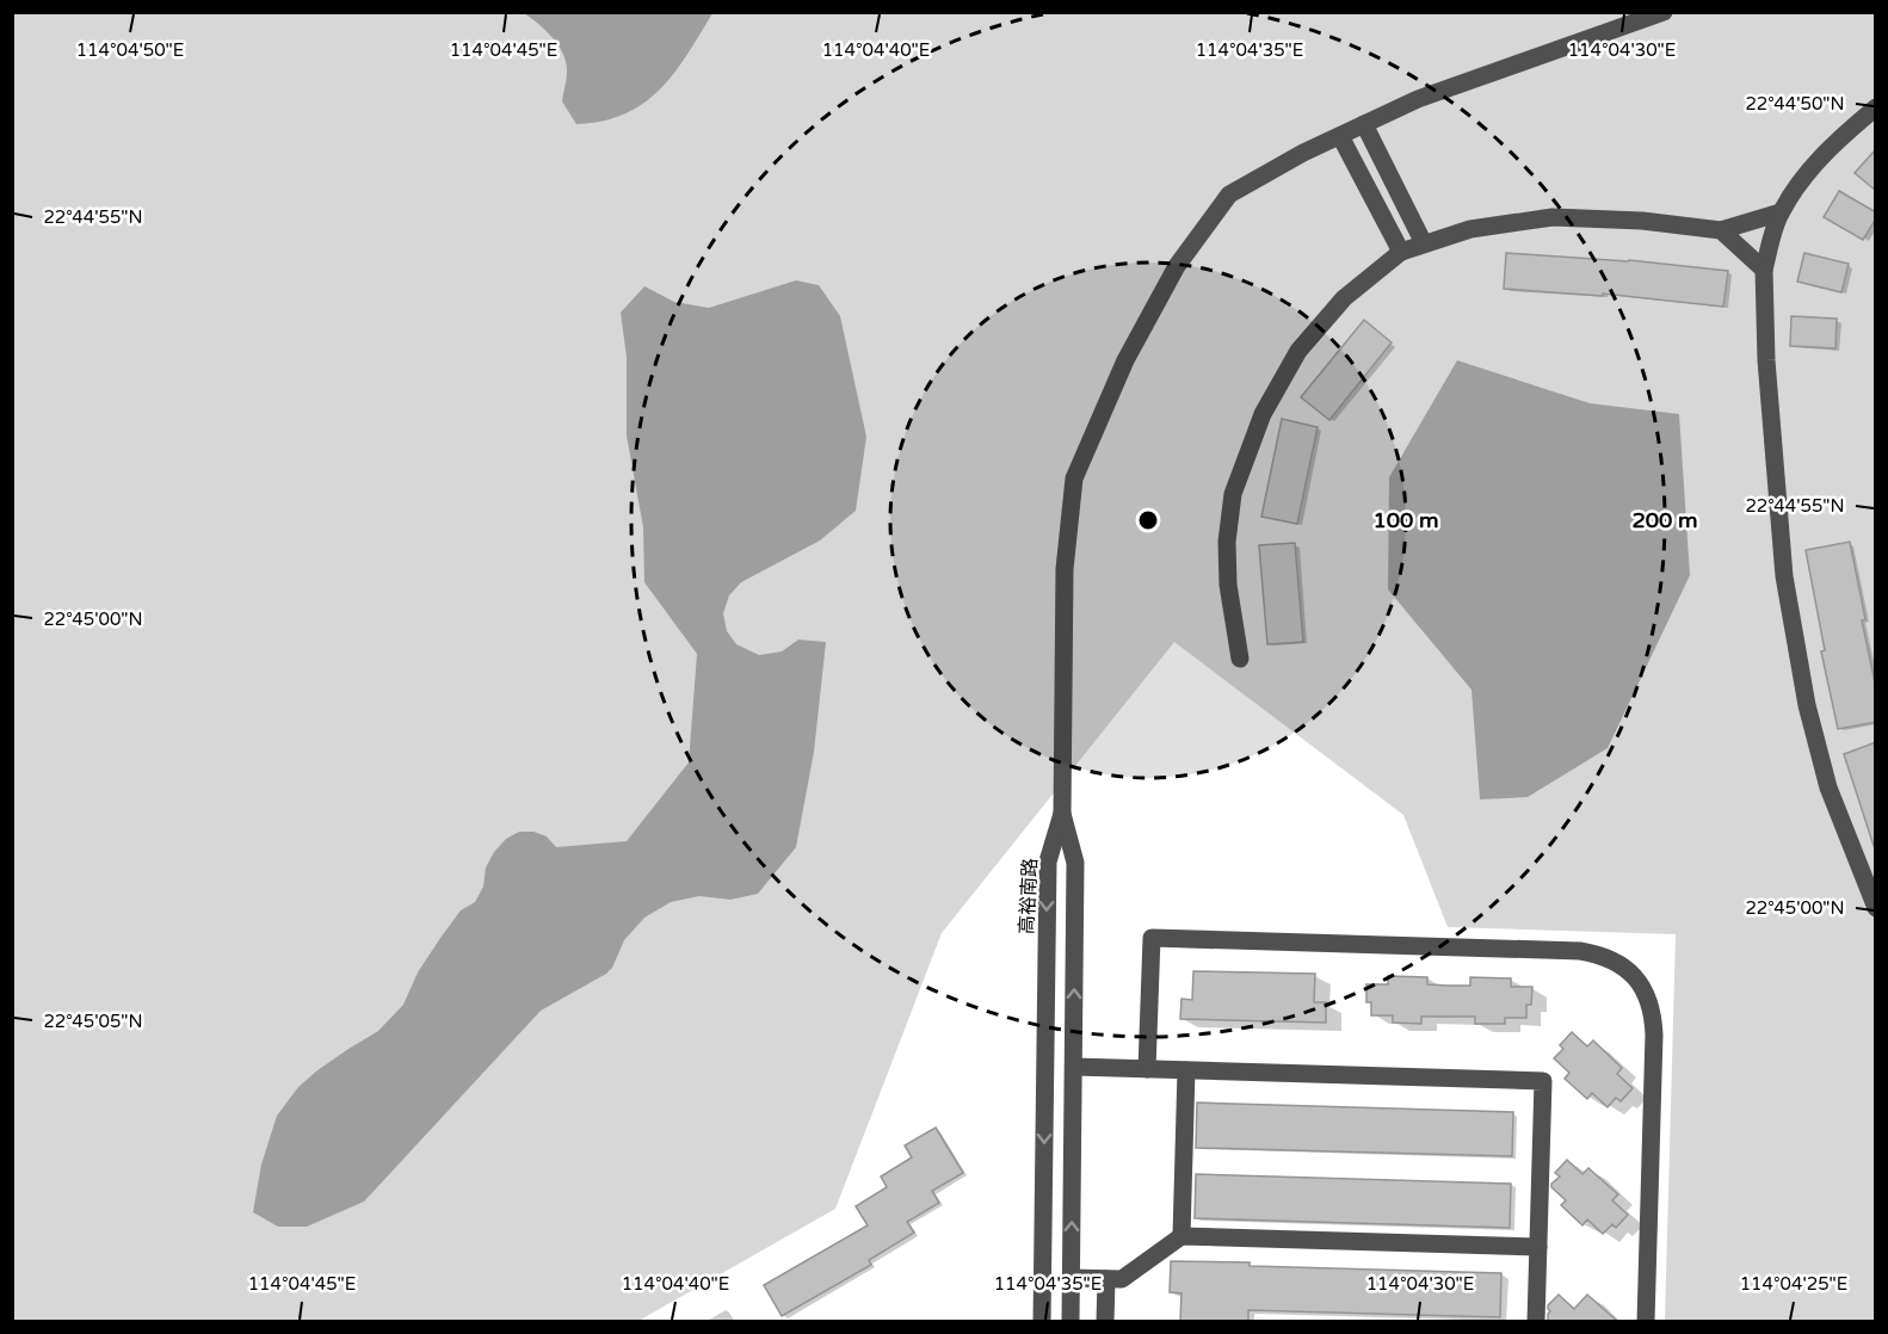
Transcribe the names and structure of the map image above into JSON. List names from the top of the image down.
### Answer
{
  "streets": {
    "street": ["高裕南路"]
  },
  "coordinates": [
    "114°04'50\"E",
    "114°04'45\"E",
    "114°04'40\"E",
    "114°04'35\"E",
    "114°04'30\"E",
    "22°44'50\"N",
    "22°44'55\"N",
    "22°45'00\"N",
    "22°45'05\"N",
    "114°04'25\"E"
  ],
  "rings": ["100 m", "200 m"]
}
